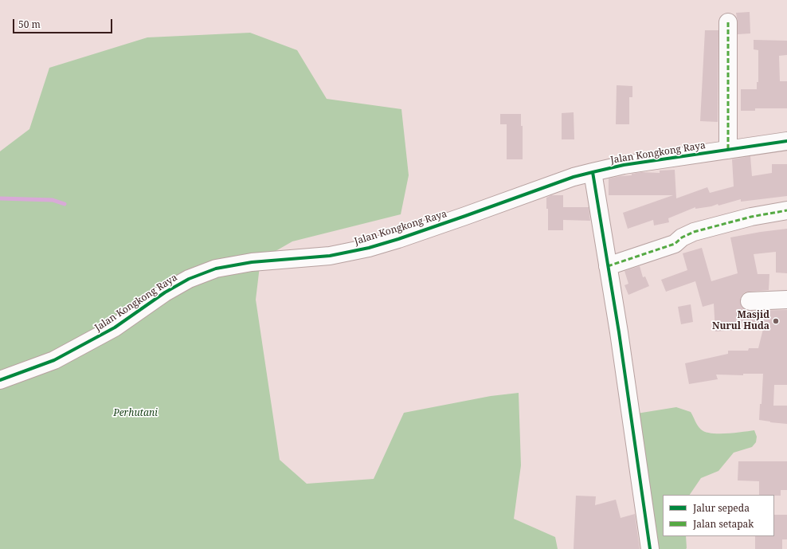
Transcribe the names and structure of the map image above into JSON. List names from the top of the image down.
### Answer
{
  "streets": {
    "street": ["Jalan Kongkong Raya"]
  },
  "parks": ["Perhutani"],
  "places": ["Masjid Nurul Huda"],
  "legend": ["Jalur sepeda", "Jalan setapak"],
  "scale_bar": "50 m"
}
